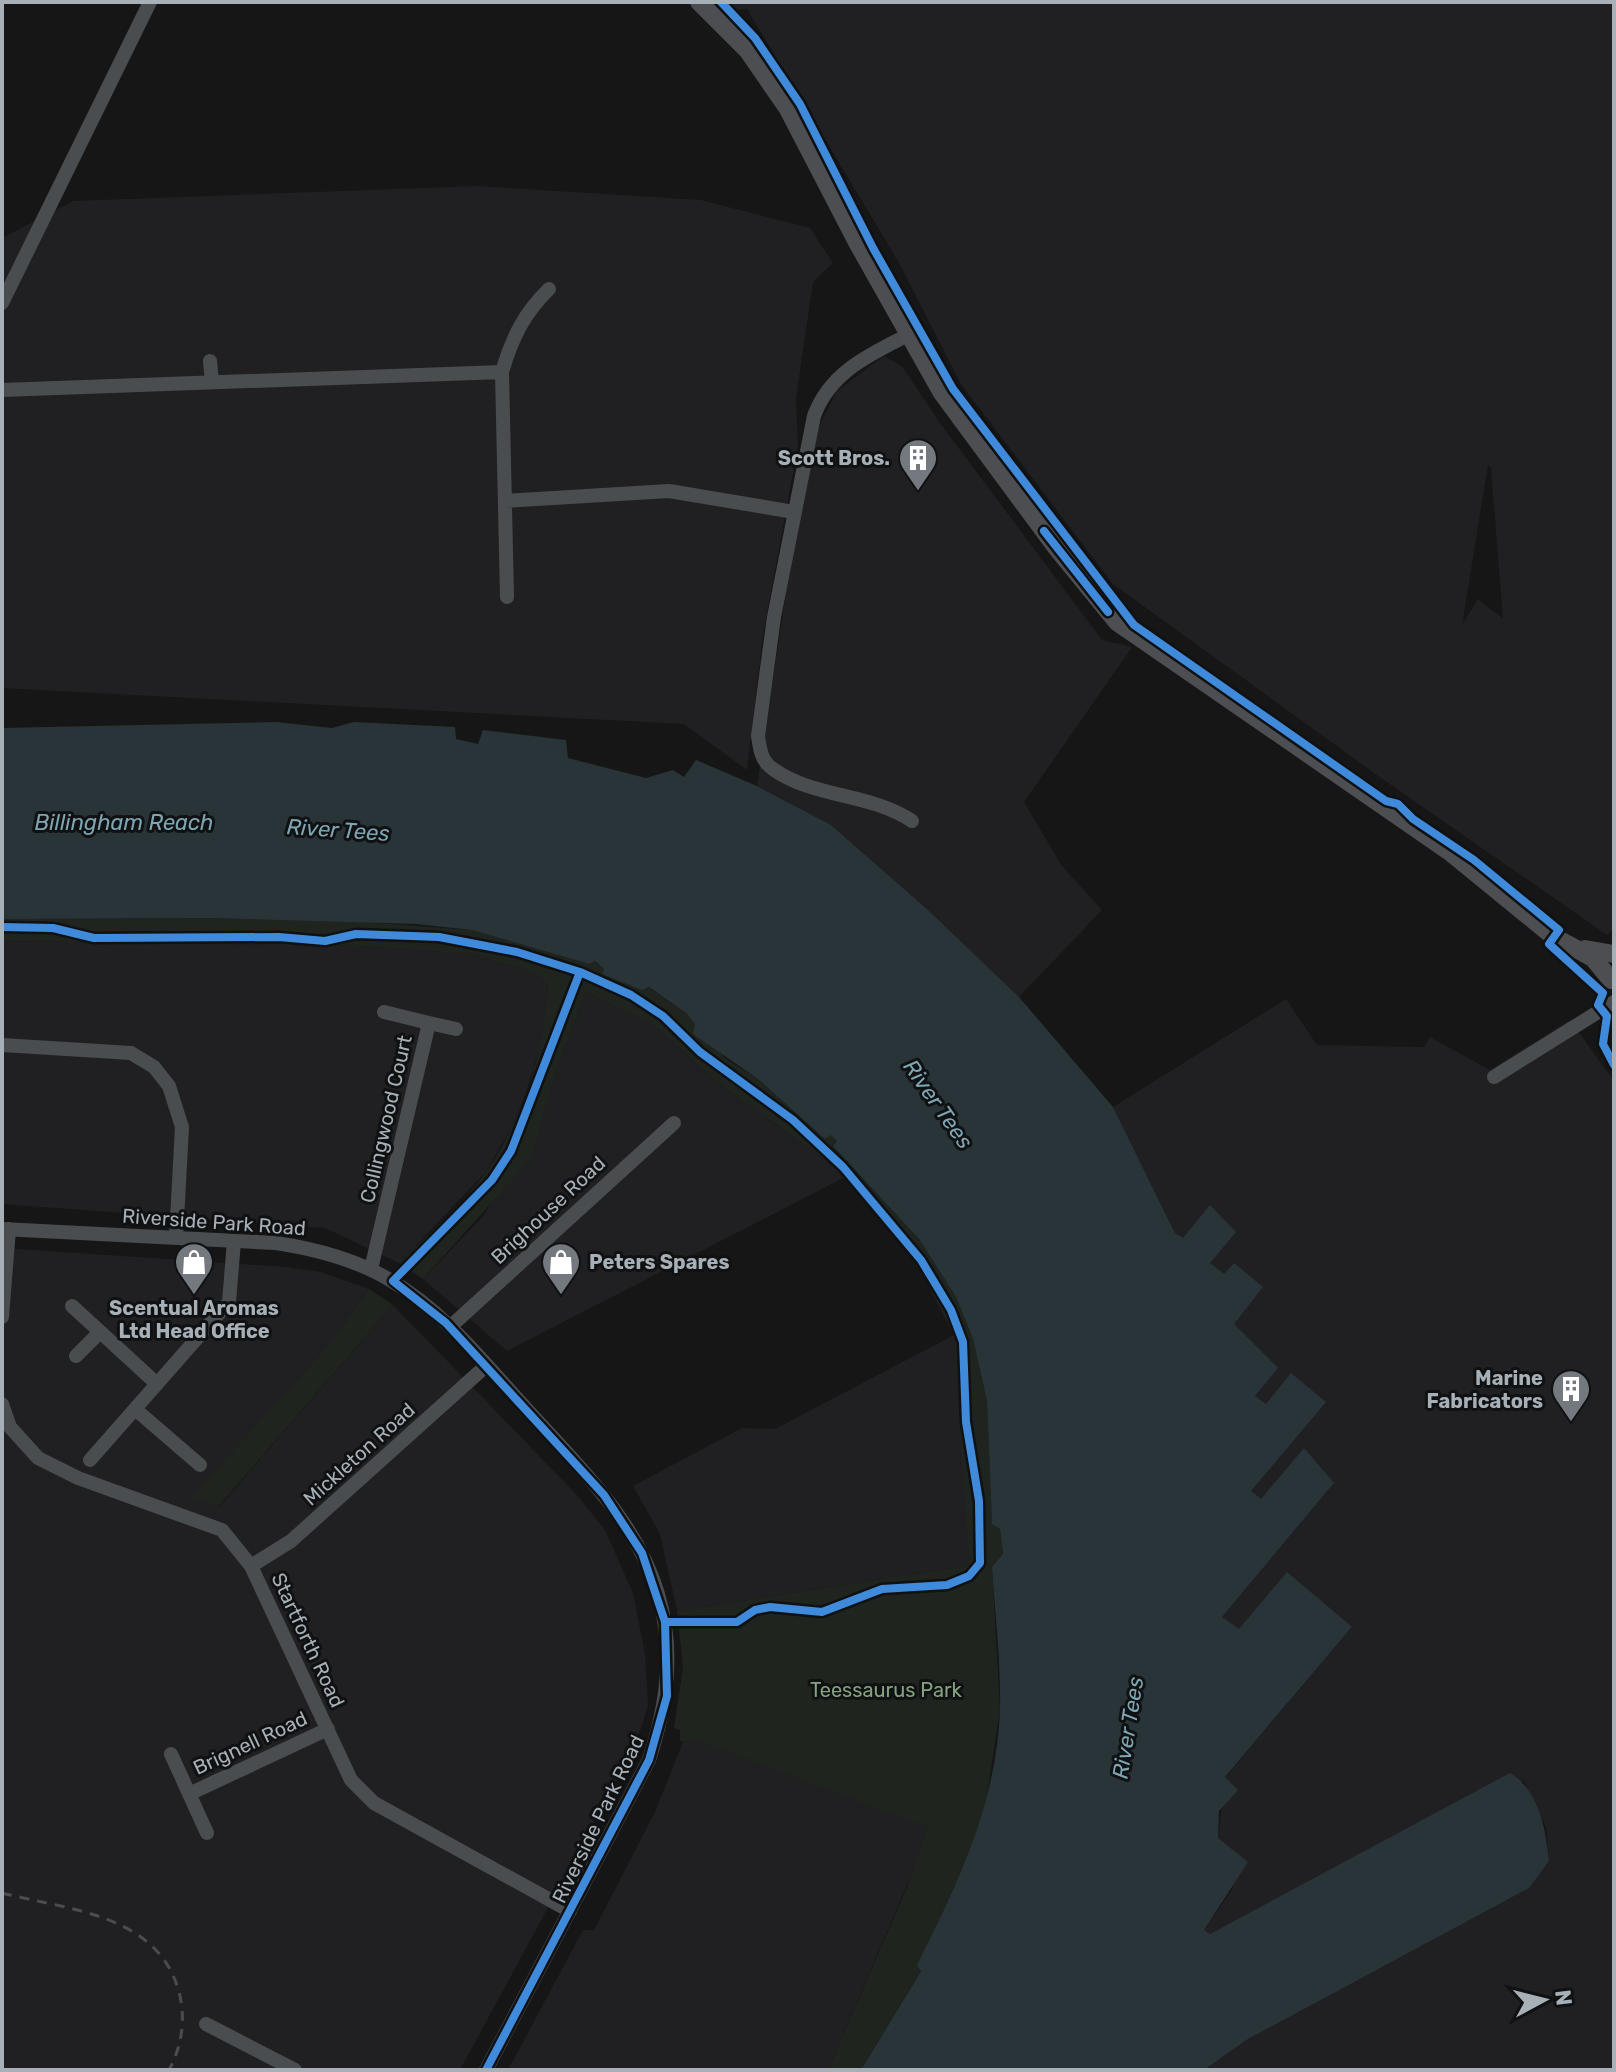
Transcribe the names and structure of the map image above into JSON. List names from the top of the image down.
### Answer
{
  "streets": {
    "street": [
      "Collingwood Court",
      "Brighouse Road",
      "Riverside Park Road",
      "Mickleton Road",
      "Startforth Road",
      "Brignell Road"
    ]
  },
  "crossings": [
    ["Collingwood Court", "Riverside Park Road"],
    ["Brighouse Road", "Riverside Park Road"],
    ["Riverside Park Road", "Mickleton Road"],
    ["Riverside Park Road", "Startforth Road"],
    ["Mickleton Road", "Startforth Road"],
    ["Startforth Road", "Brignell Road"]
  ],
  "water": ["Billingham Reach", "River Tees"],
  "parks": ["Teessaurus Park"],
  "places": {
    "building": ["Scott Bros.", "Marine Fabricators"],
    "shop": ["Scentual Aromas Ltd Head Office", "Peters Spares"]
  },
  "north": "right"
}
